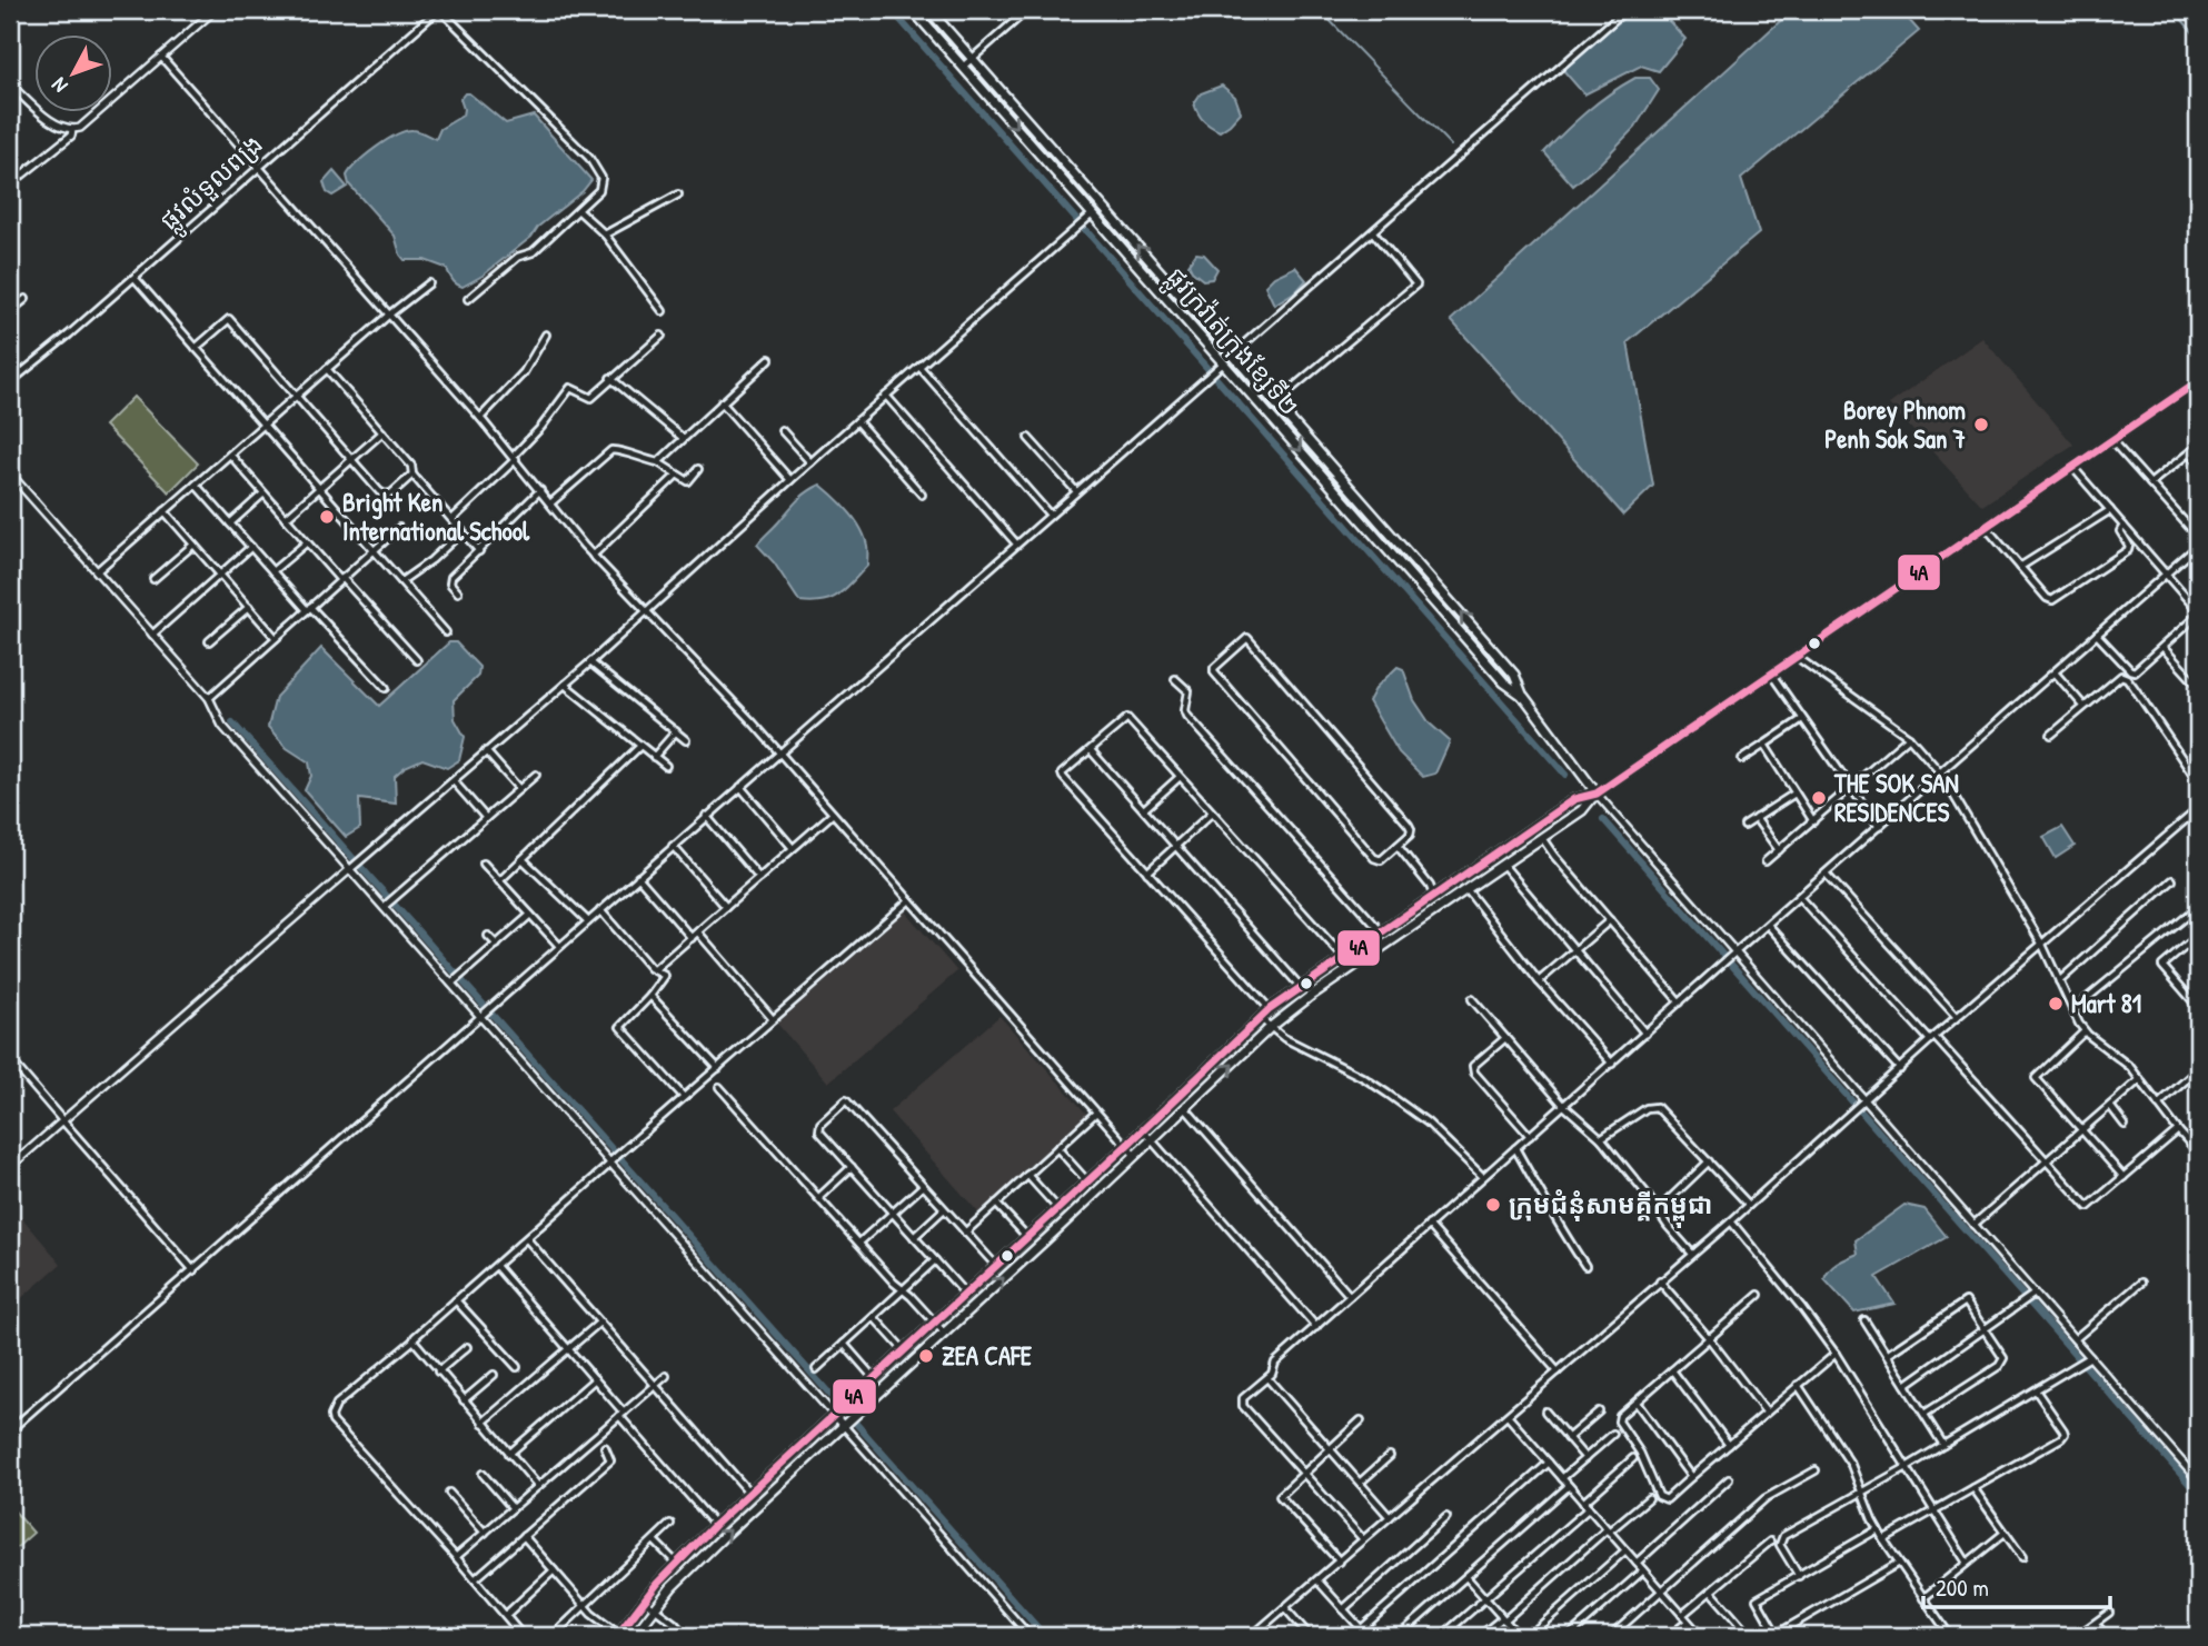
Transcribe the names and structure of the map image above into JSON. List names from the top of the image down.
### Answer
{
  "streets": {
    "main road": ["ផ្លូវក្រវ៉ាត់ក្រុងខ្សែទី២"],
    "street": ["ផ្លូវលំទួលពង្រ"]
  },
  "places": [
    "Borey Phnom Penh Sok San 7",
    "Bright Ken International School",
    "THE SOK SAN RESIDENCES",
    "Mart 81",
    "ក្រុមជំនុំសាមគ្គីកម្ពុជា",
    "ZEA CAFE"
  ],
  "lines": ["transit line 4A"],
  "scale_bar": "200 m",
  "north": "bottom left"
}
